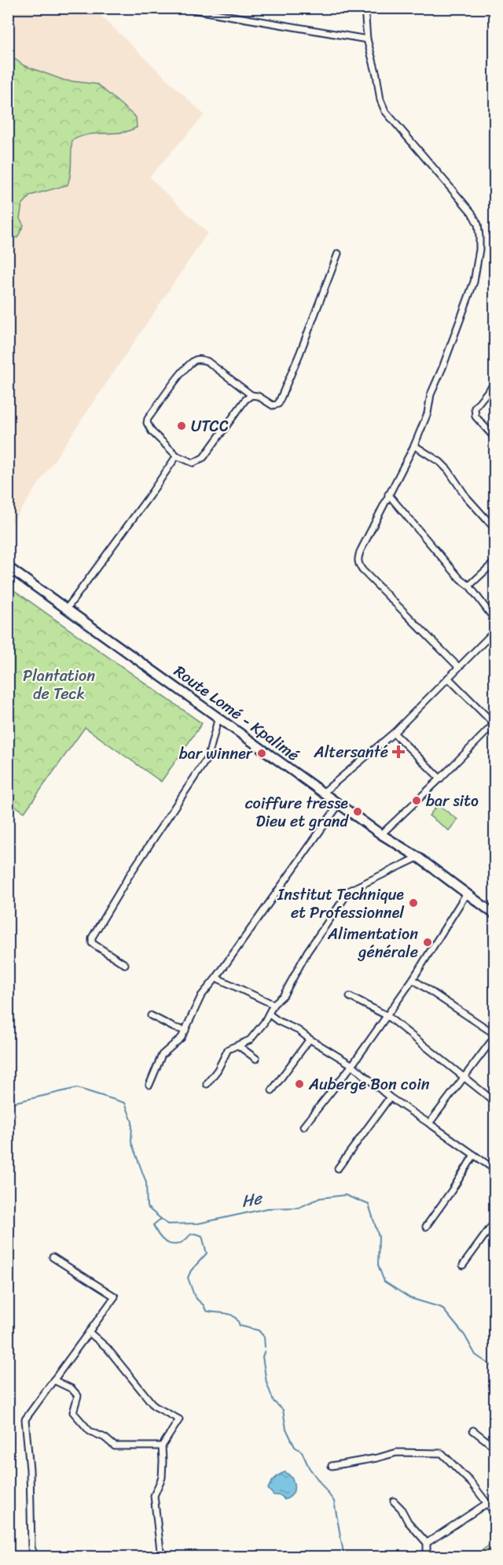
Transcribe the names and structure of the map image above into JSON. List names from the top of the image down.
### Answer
{
  "streets": {
    "main road": ["Route Lomé - Kpalimé"]
  },
  "water": ["He"],
  "parks": ["Plantation de Teck"],
  "places": {
    "other": [
      "UTCC",
      "bar winner",
      "bar sito",
      "coiffure tresse Dieu et grand",
      "Institut Technique et Professionnel",
      "Alimentation générale",
      "Auberge Bon coin"
    ],
    "health": ["Altersanté"]
  }
}
